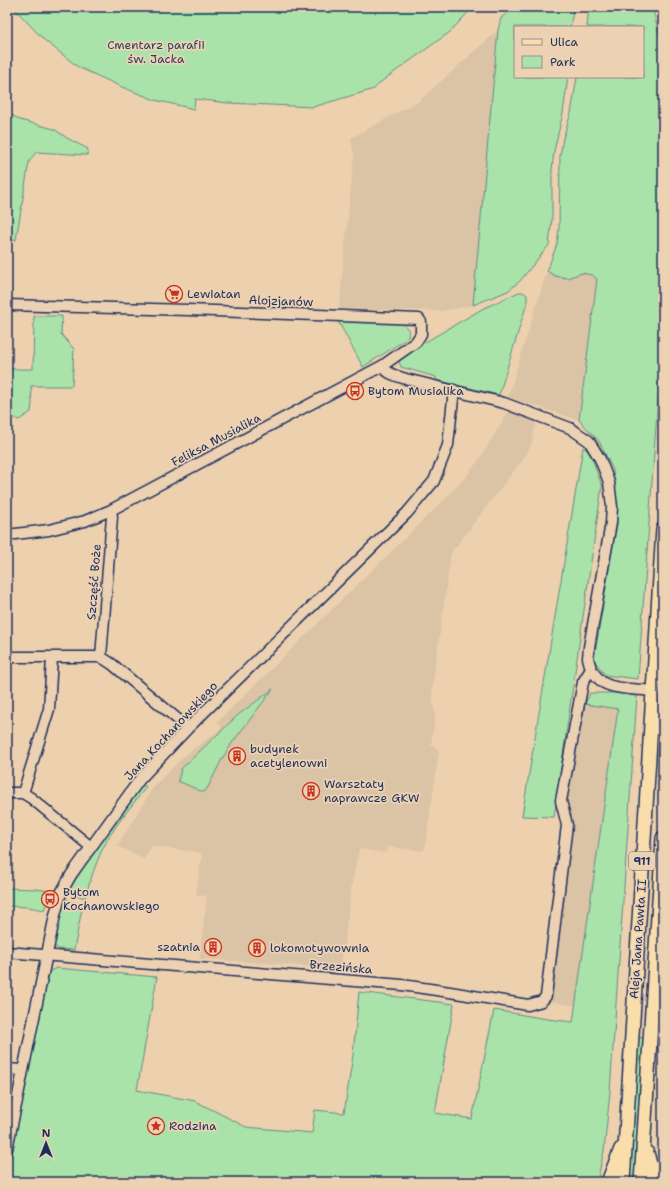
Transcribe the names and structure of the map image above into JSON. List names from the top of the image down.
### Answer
{
  "streets": {
    "main road": ["911", "Aleja Jana Pawła II"],
    "street": [
      "Alojzjanów",
      "Feliksa Musialika",
      "Szczęść Boże",
      "Jana Kochanowskiego",
      "Brzezińska"
    ]
  },
  "crossings": [
    ["Alojzjanów", "Feliksa Musialika"],
    ["Feliksa Musialika", "Szczęść Boże"],
    ["Jana Kochanowskiego", "Brzezińska"]
  ],
  "parks": ["Cmentarz parafii św. Jacka"],
  "places": {
    "supermarket": ["Lewiatan"],
    "bus stop": ["Bytom Musialika", "Bytom Kochanowskiego"],
    "building": [
      "budynek acetylenowni",
      "Warsztaty naprawcze GKW",
      "szatnia",
      "lokomotywownia"
    ],
    "place": ["Rodzina"]
  },
  "legend": ["Ulica", "Park"],
  "north": "top"
}
